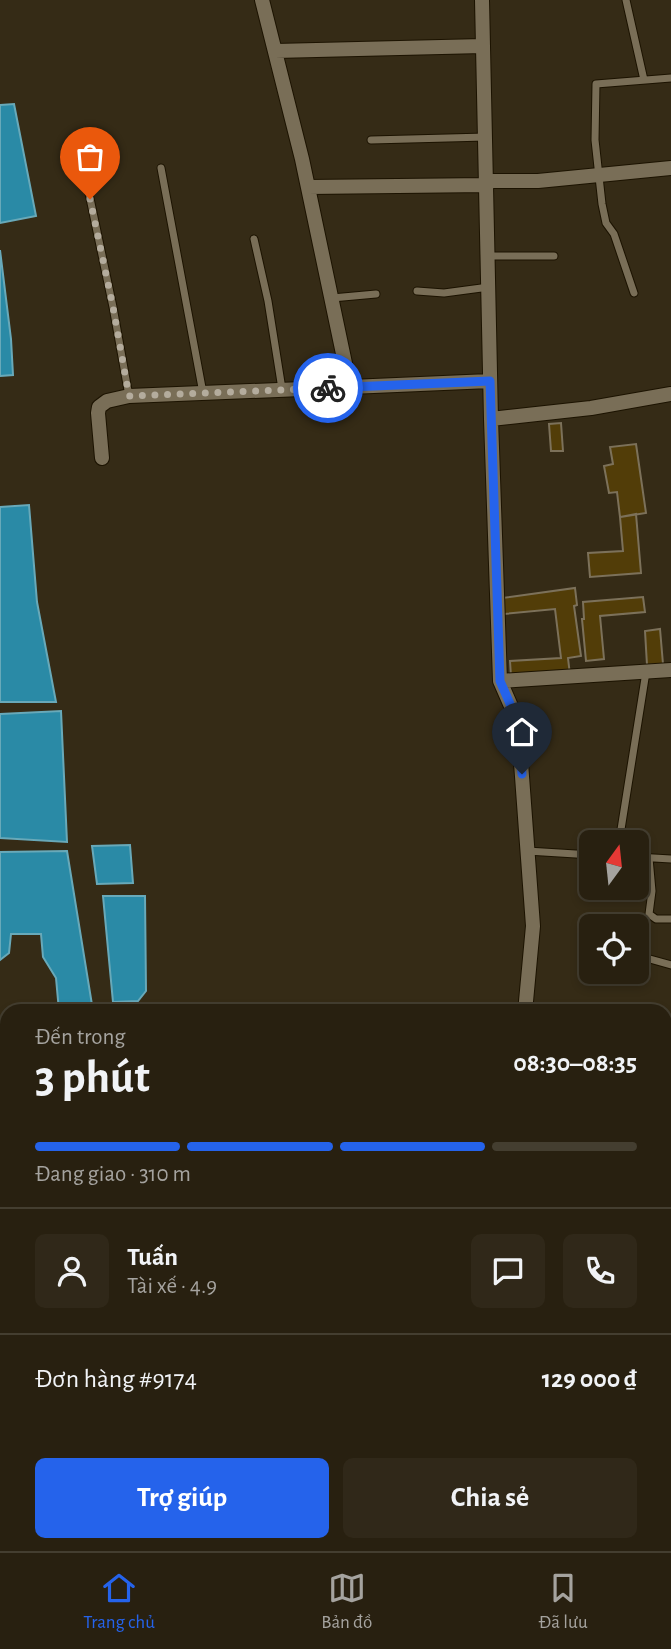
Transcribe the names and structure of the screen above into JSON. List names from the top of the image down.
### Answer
{
  "north": "top",
  "page": {
    "heading": ["3 phút", "Đến trong", "08:30–08:35"],
    "panel": [
      "Tuấn",
      "Tài xế · 4.9",
      "Đơn hàng #9174",
      "129 000 ₫"
    ],
    "bar": "Đang giao · 310 m",
    "buttons": ["Trợ giúp", "Chia sẻ"],
    "tabs": ["Trang chủ", "Bản đồ", "Đã lưu"]
  }
}
